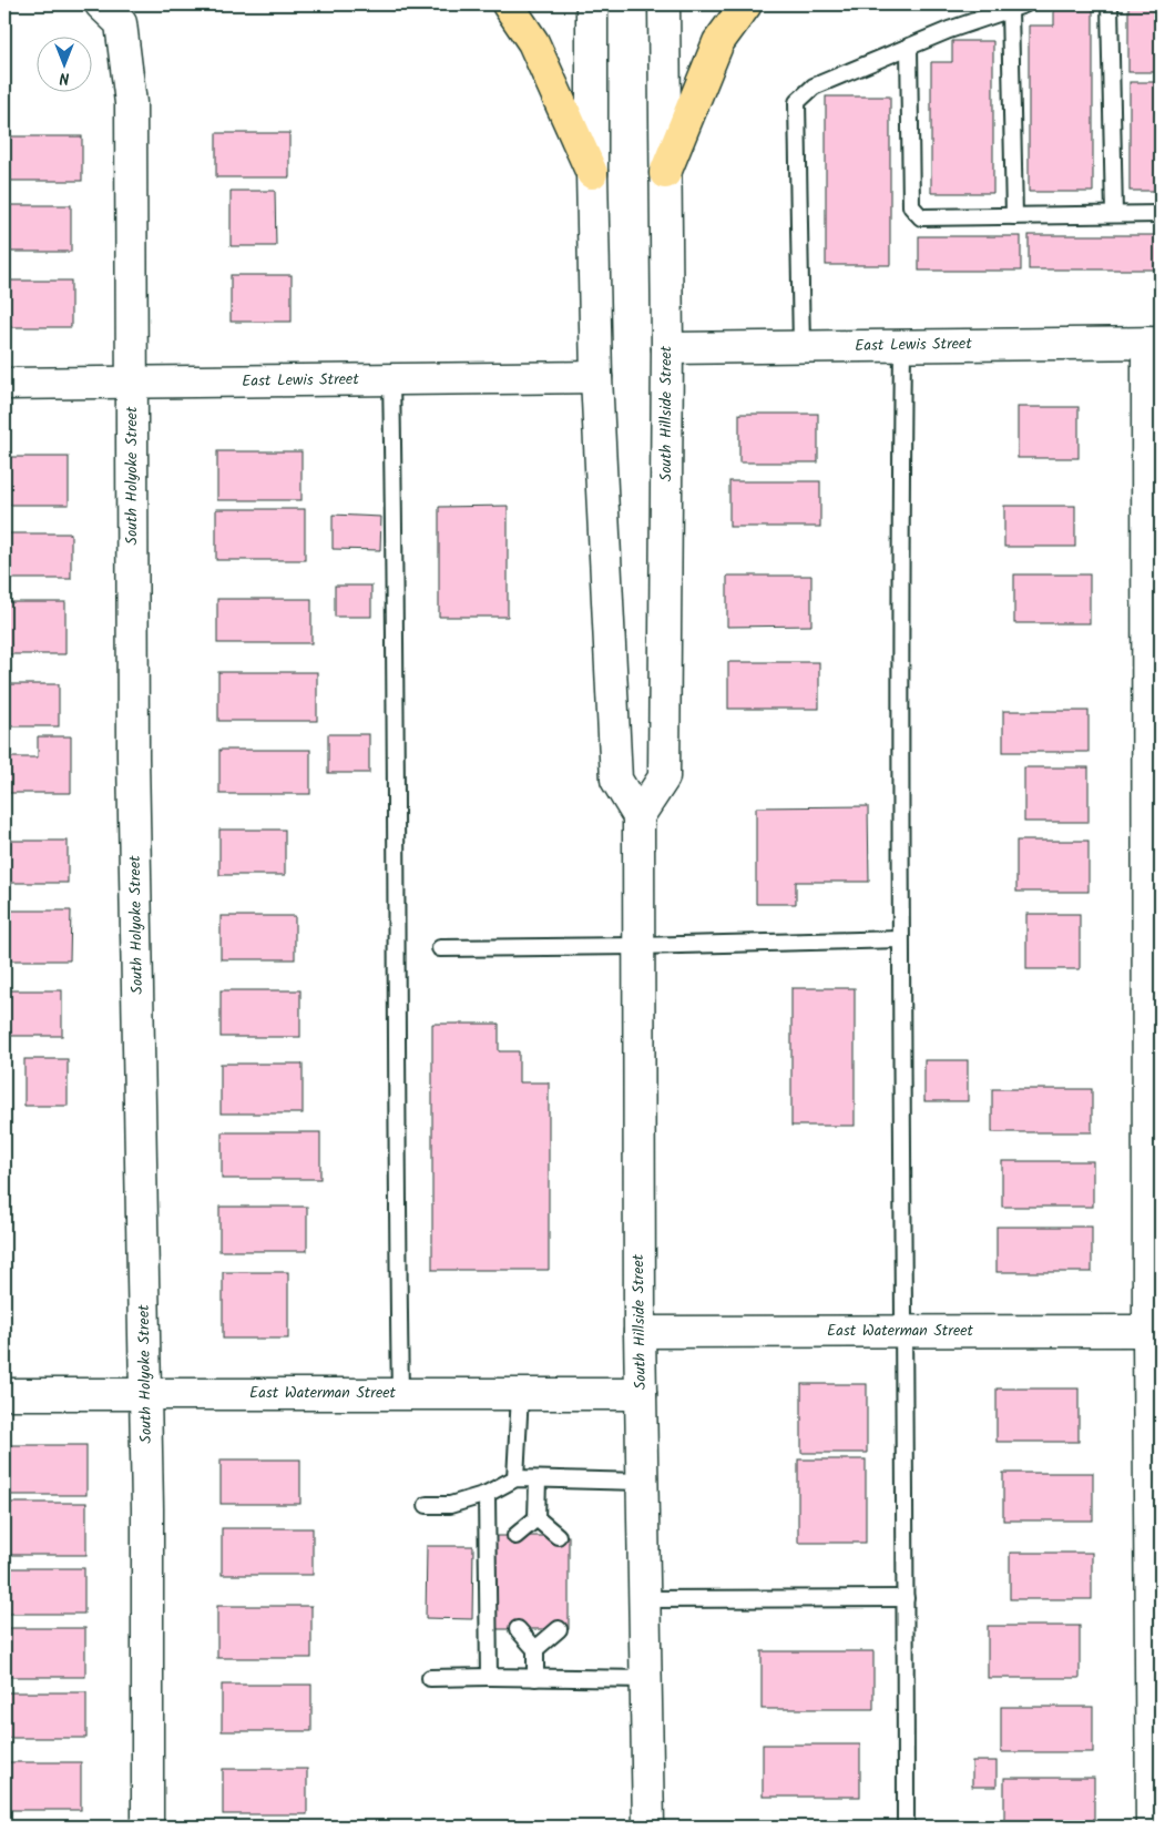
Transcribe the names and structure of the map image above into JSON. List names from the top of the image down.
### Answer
{
  "streets": {
    "street": [
      "East Lewis Street",
      "South Hillside Street",
      "South Holyoke Street",
      "East Waterman Street"
    ]
  },
  "crossings": [
    ["East Lewis Street", "South Hillside Street"],
    ["East Lewis Street", "South Holyoke Street"],
    ["South Hillside Street", "East Waterman Street"],
    ["South Holyoke Street", "East Waterman Street"]
  ],
  "north": "bottom"
}
